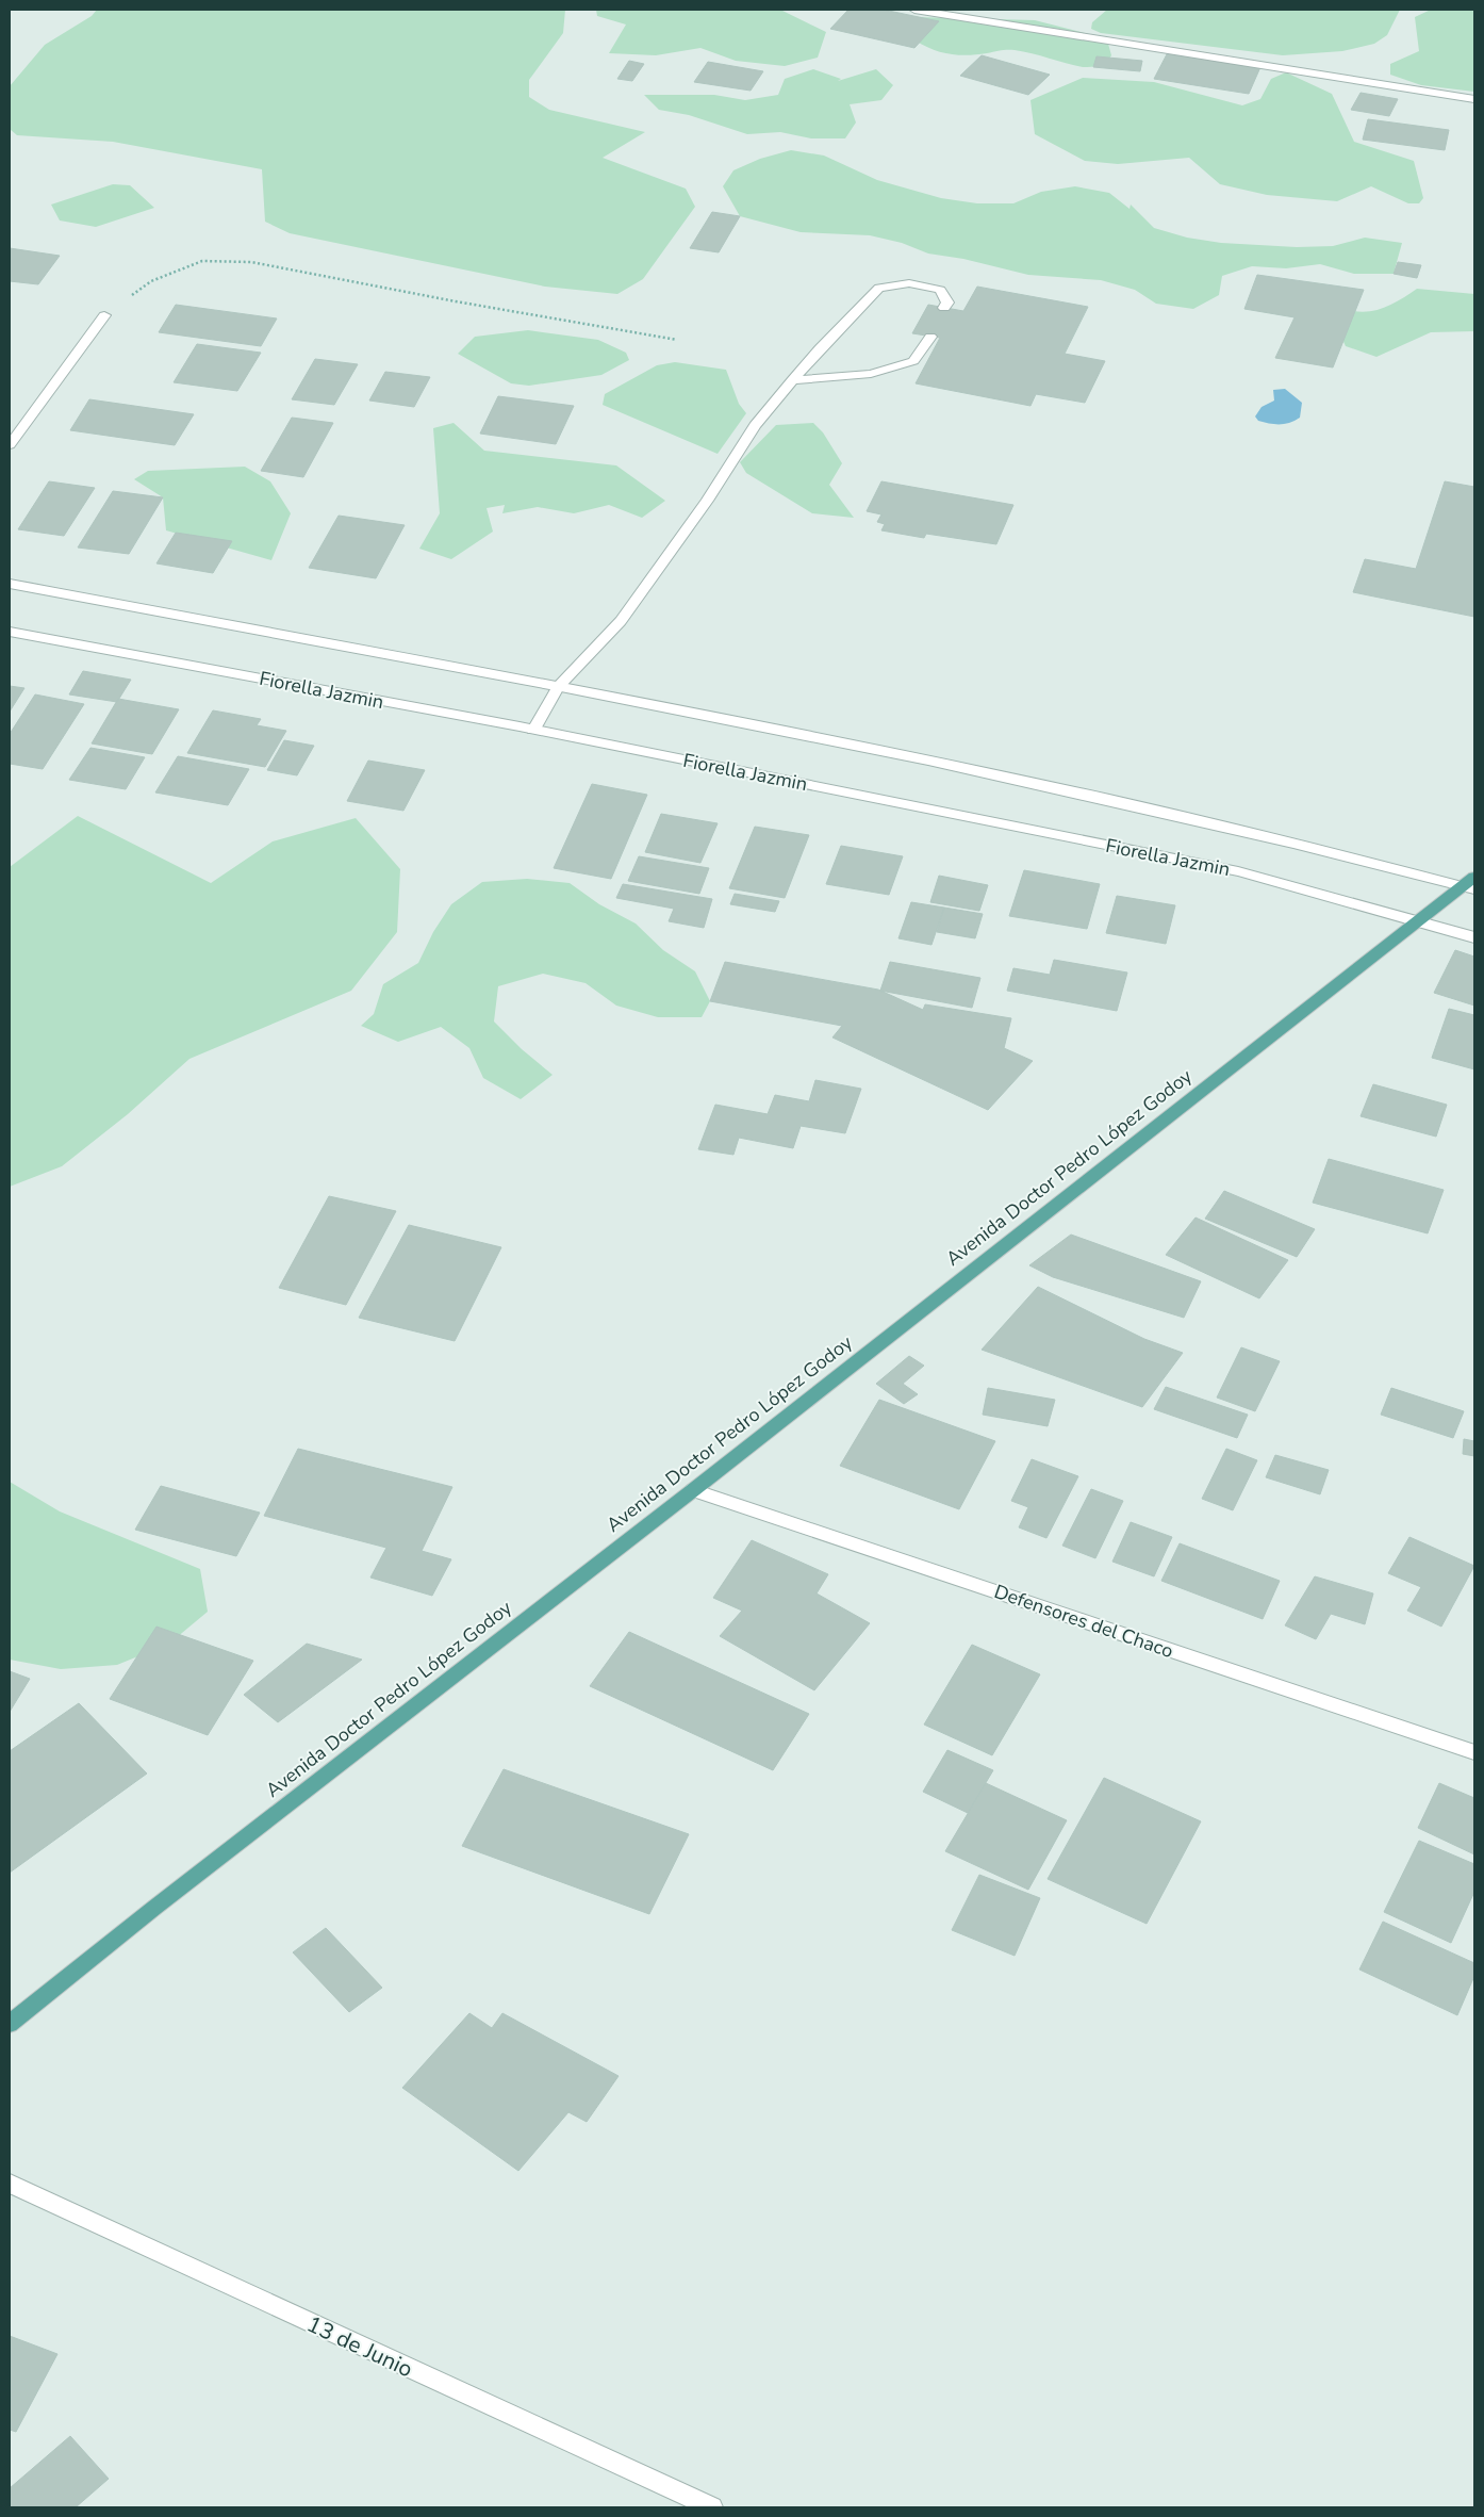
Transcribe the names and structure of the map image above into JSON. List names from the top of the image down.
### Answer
{
  "streets": {
    "main road": ["Avenida Doctor Pedro López Godoy"],
    "street": ["Fiorella Jazmin", "Defensores del Chaco", "13 de Junio"]
  },
  "crossings": [
    ["Fiorella Jazmin", "Avenida Doctor Pedro López Godoy"],
    ["Avenida Doctor Pedro López Godoy", "Defensores del Chaco"]
  ]
}
